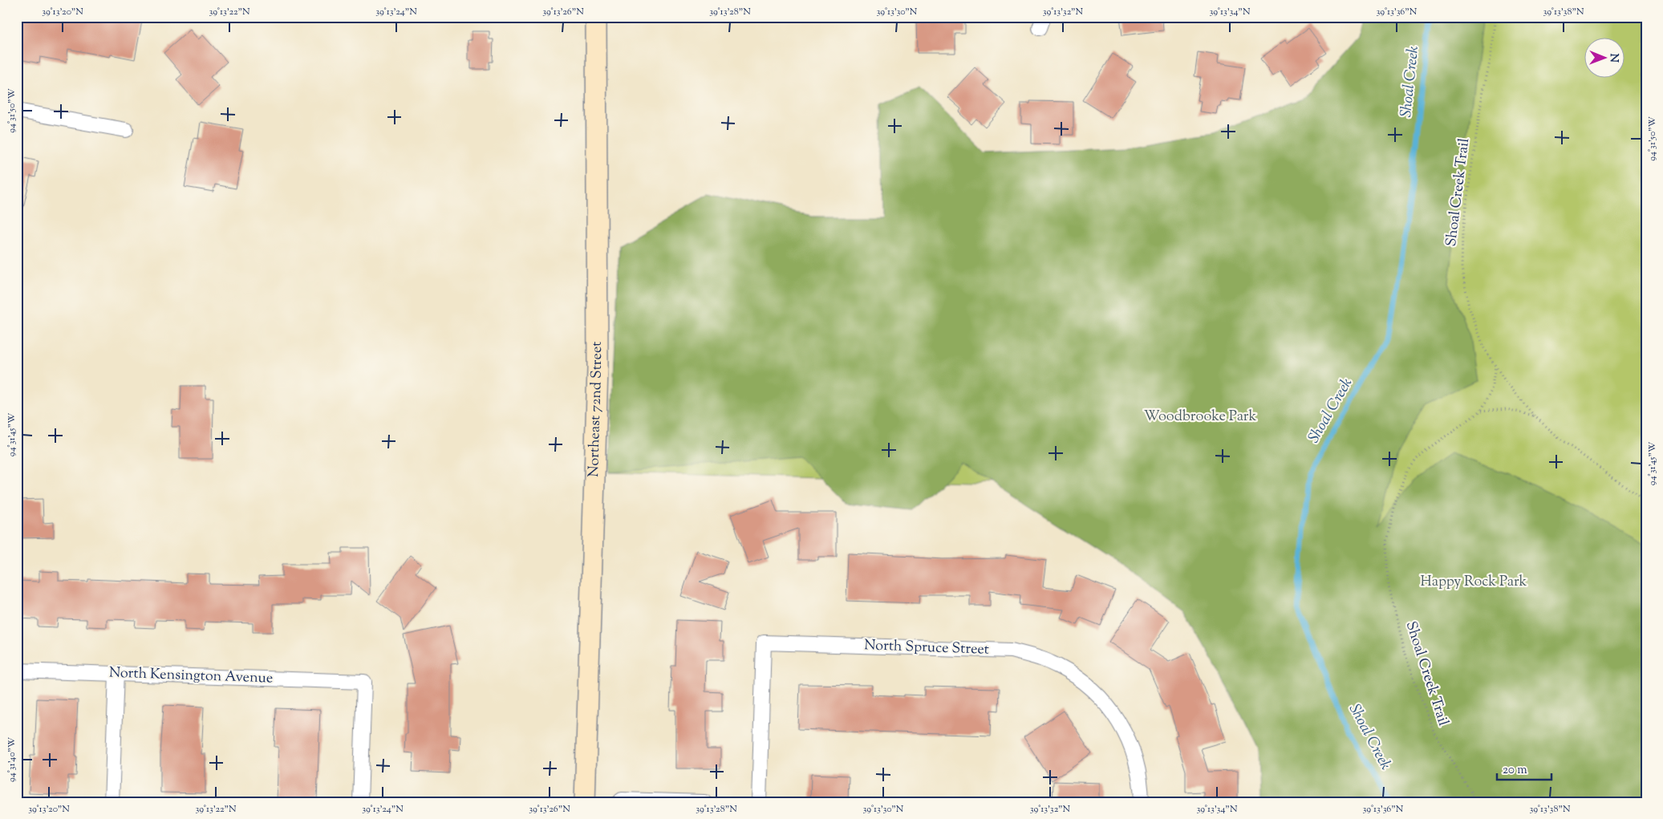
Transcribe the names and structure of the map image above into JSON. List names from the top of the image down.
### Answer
{
  "streets": {
    "main road": ["Northeast 72nd Street"],
    "street": ["North Spruce Street", "North Kensington Avenue"],
    "path": ["Shoal Creek Trail"]
  },
  "water": ["Shoal Creek"],
  "parks": ["Woodbrooke Park", "Happy Rock Park"],
  "scale_bar": "20 m",
  "north": "right",
  "coordinates": [
    "39°13'20\"N",
    "39°13'22\"N",
    "39°13'24\"N",
    "39°13'26\"N",
    "39°13'28\"N",
    "39°13'30\"N",
    "39°13'32\"N",
    "39°13'34\"N",
    "39°13'36\"N",
    "39°13'38\"N",
    "94°31'50\"W",
    "94°31'45\"W",
    "94°31'40\"W"
  ]
}
